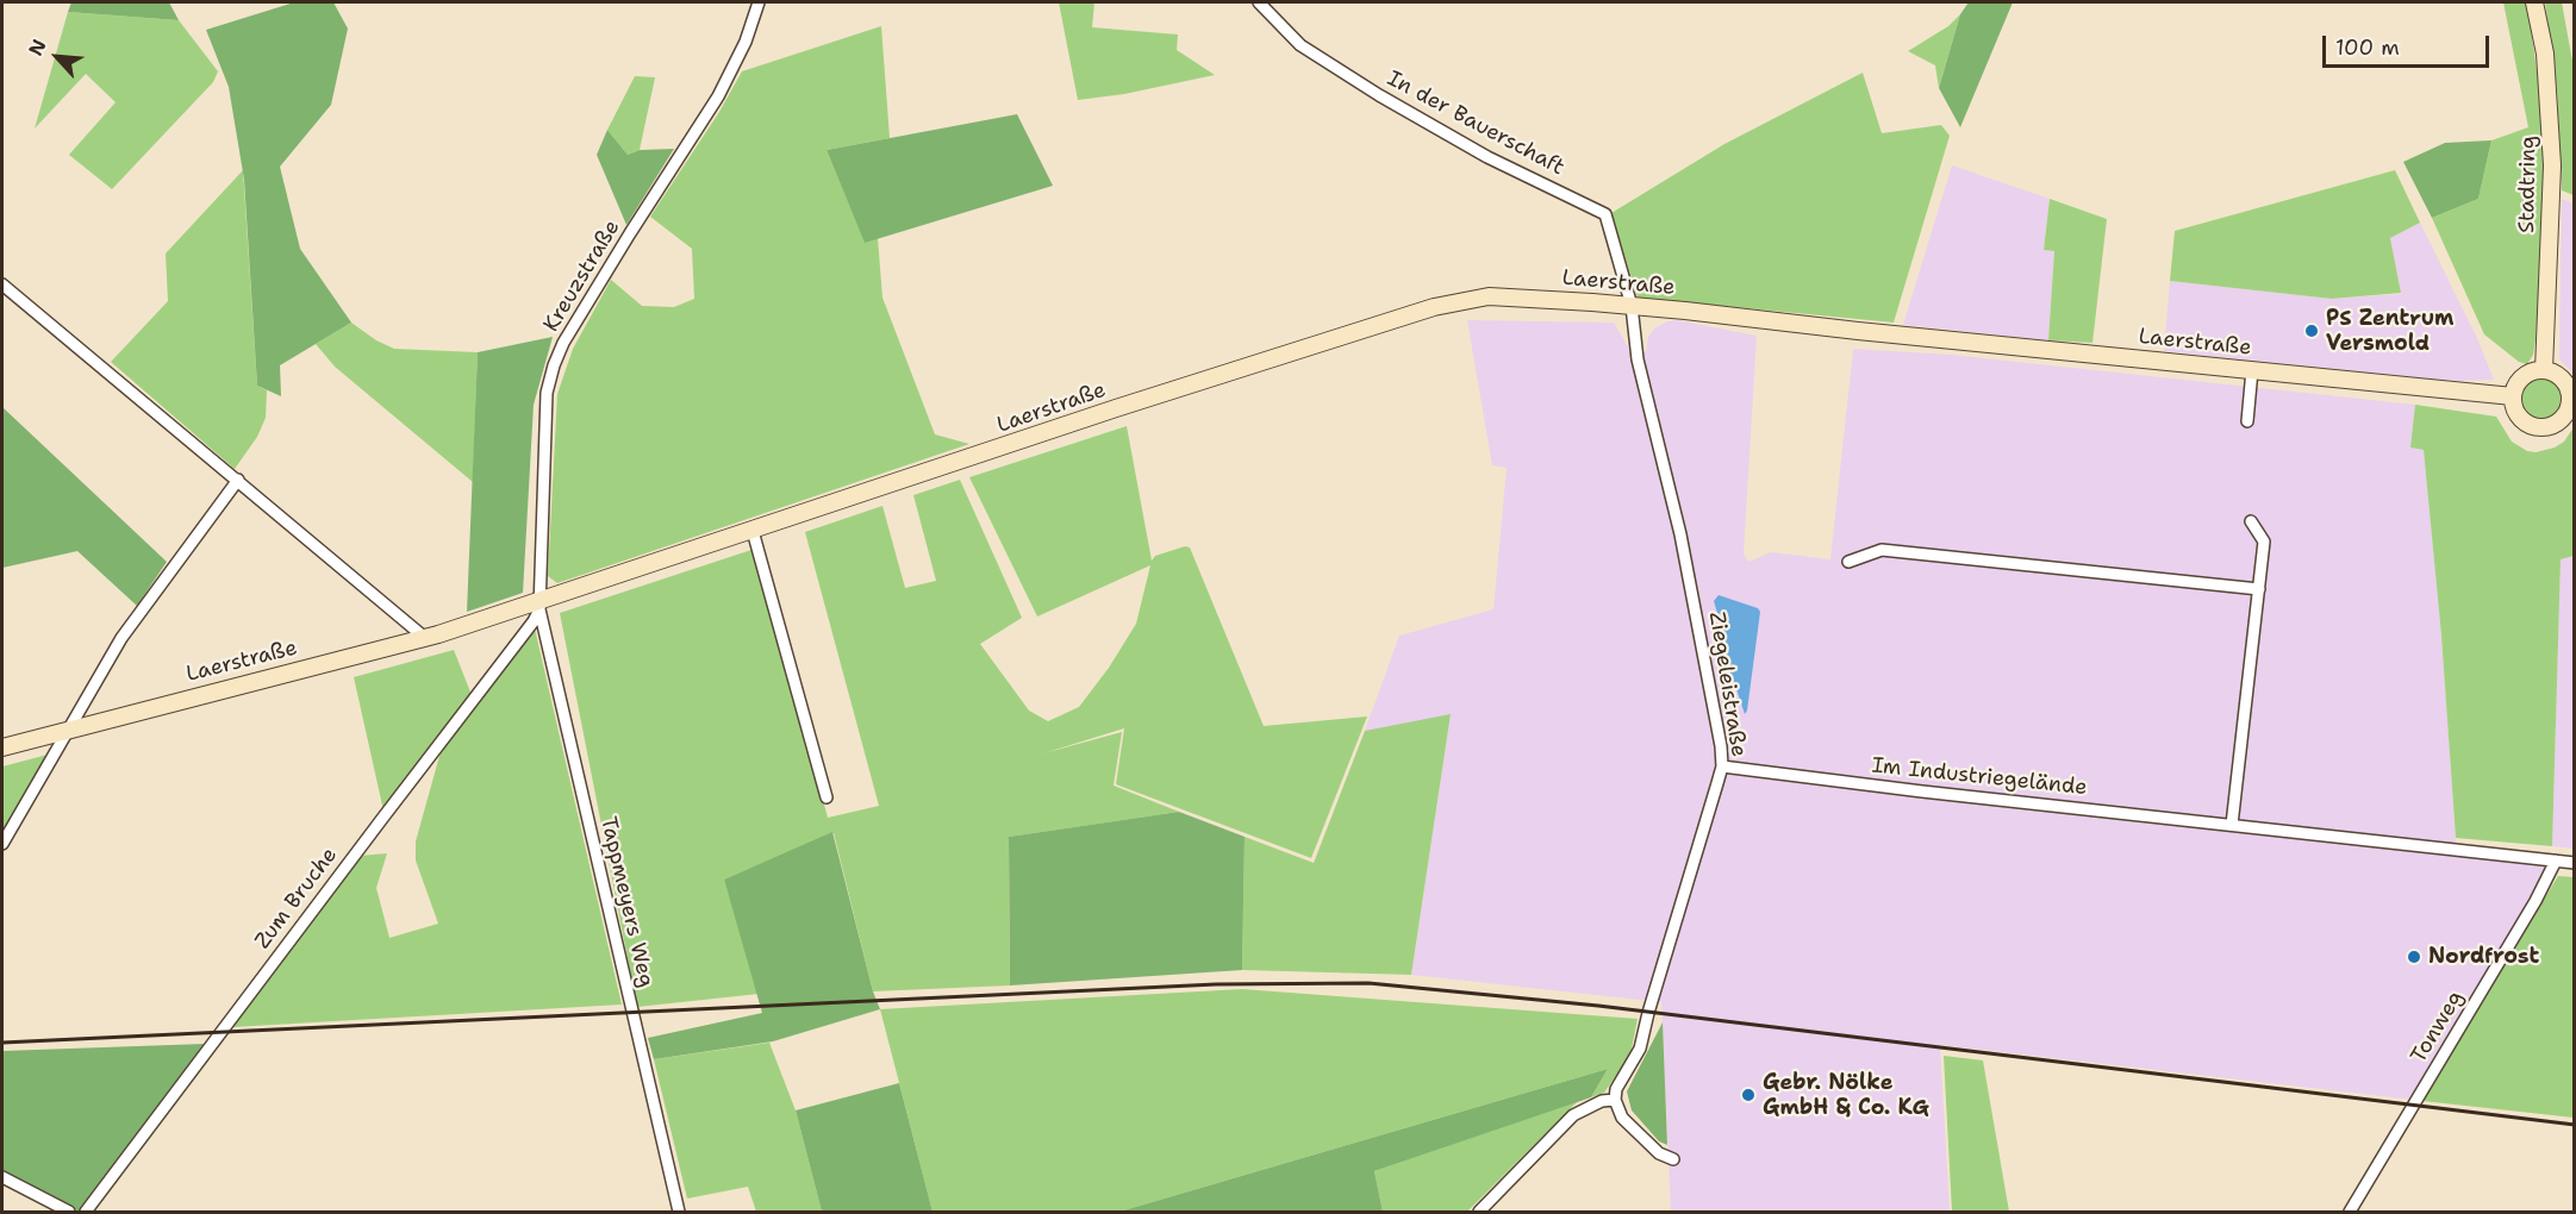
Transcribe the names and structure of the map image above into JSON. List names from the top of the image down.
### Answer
{
  "streets": {
    "main road": ["Stadtring", "Laerstraße"],
    "street": [
      "In der Bauerschaft",
      "Kreuzstraße",
      "Ziegeleistraße",
      "Im Industriegelände",
      "Zum Bruche",
      "Tappmeyers Weg",
      "Tonweg"
    ]
  },
  "crossings": [
    ["In der Bauerschaft", "Laerstraße"],
    ["In der Bauerschaft", "Ziegeleistraße"],
    ["Stadtring", "Laerstraße"],
    ["Kreuzstraße", "Laerstraße"],
    ["Kreuzstraße", "Zum Bruche"],
    ["Kreuzstraße", "Tappmeyers Weg"],
    ["Laerstraße", "Ziegeleistraße"],
    ["Laerstraße", "Zum Bruche"],
    ["Laerstraße", "Tappmeyers Weg"],
    ["Ziegeleistraße", "Im Industriegelände"],
    ["Im Industriegelände", "Tonweg"],
    ["Zum Bruche", "Tappmeyers Weg"]
  ],
  "places": ["PS Zentrum Versmold", "Nordfrost", "Gebr. Nölke GmbH & Co. KG"],
  "scale_bar": "100 m",
  "north": "top left"
}
